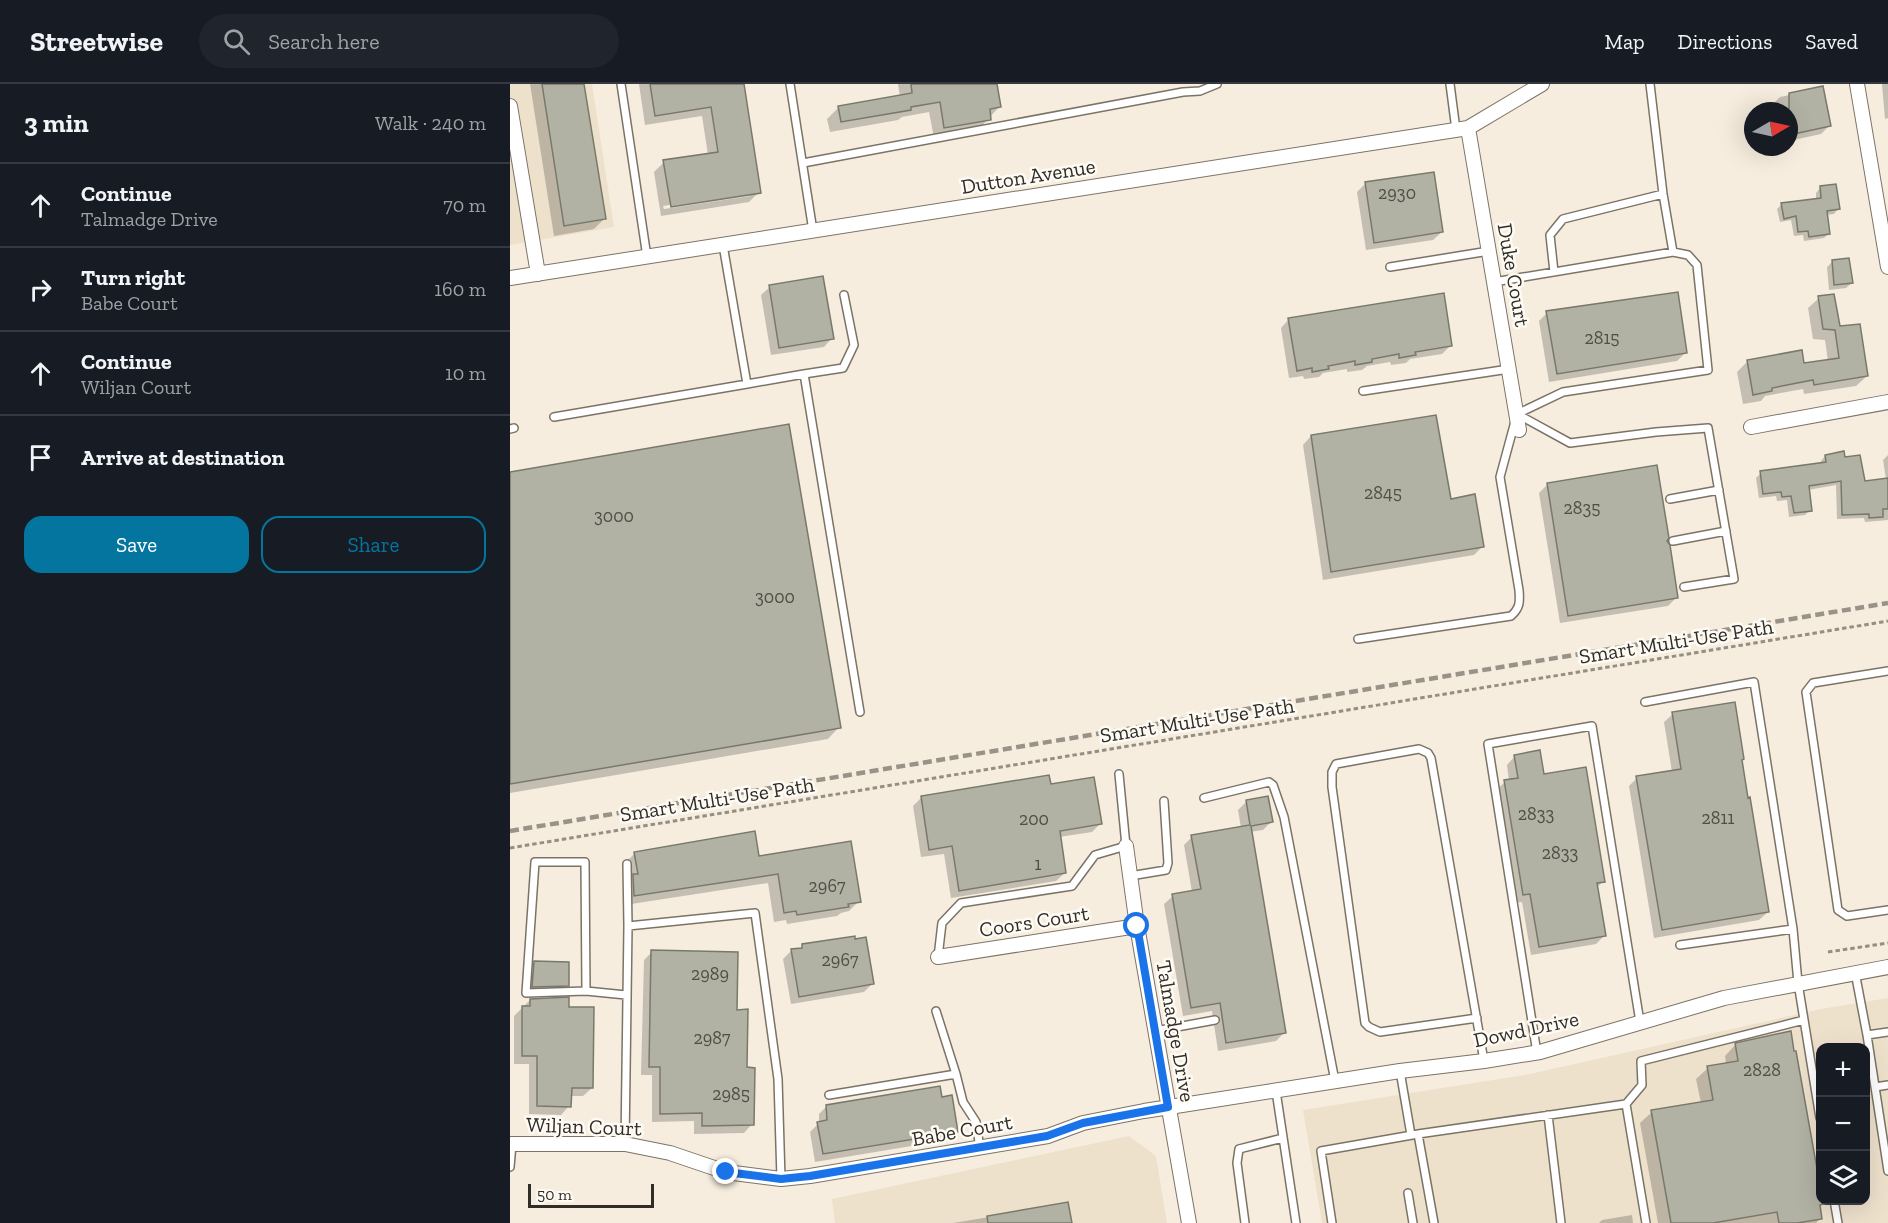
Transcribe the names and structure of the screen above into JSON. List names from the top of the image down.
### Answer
{
  "streets": {
    "street": [
      "Dutton Avenue",
      "Duke Court",
      "Coors Court",
      "Dowd Drive",
      "Talmadge Drive",
      "Wiljan Court",
      "Babe Court"
    ],
    "path": ["Smart Multi-Use Path"]
  },
  "crossings": [
    ["Dutton Avenue", "Duke Court"],
    ["Coors Court", "Talmadge Drive"],
    ["Dowd Drive", "Talmadge Drive"],
    ["Dowd Drive", "Babe Court"],
    ["Talmadge Drive", "Babe Court"],
    ["Wiljan Court", "Babe Court"]
  ],
  "house_numbers": [
    "2930",
    "2815",
    "2845",
    "2835",
    "3000",
    "3000",
    "2833",
    "2811",
    "200",
    "2833",
    "1",
    "2967",
    "2967",
    "2989",
    "2987",
    "2828",
    "2985"
  ],
  "scale_bar": "50 m",
  "north": "right",
  "page": {
    "header": "Streetwise",
    "search": "Search here",
    "nav": ["Map", "Directions", "Saved"],
    "heading": ["3 min", "Walk · 240 m"],
    "list": [
      ["Continue", "Talmadge Drive", "70 m"],
      ["Turn right", "Babe Court", "160 m"],
      ["Continue", "Wiljan Court", "10 m"],
      "Arrive at destination"
    ],
    "buttons": ["Save", "Share"],
    "map_buttons": ["+", "−"],
    "scale": "50 m"
  }
}
